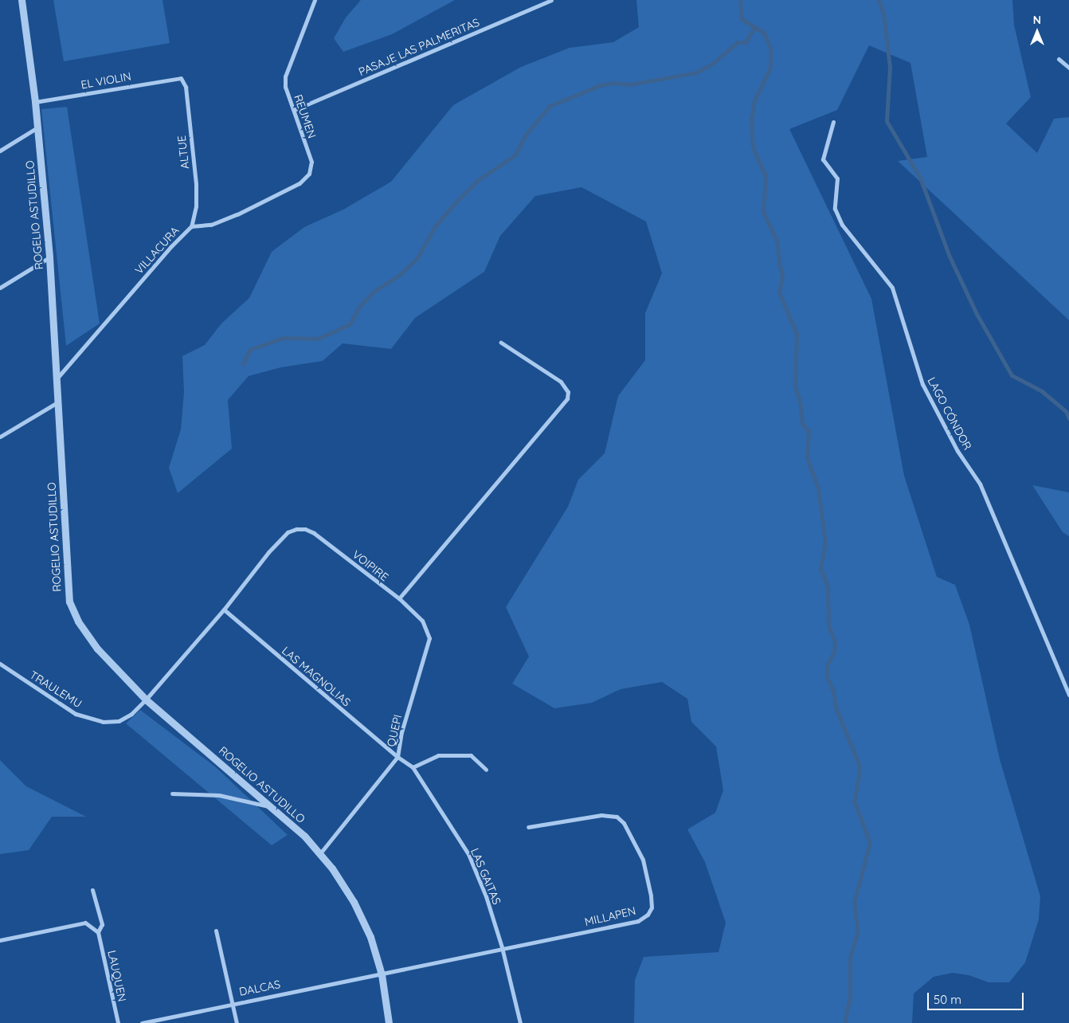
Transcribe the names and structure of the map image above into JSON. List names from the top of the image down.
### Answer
{
  "streets": {
    "street": [
      "PASAJE LAS PALMERITAS",
      "EL VIOLIN",
      "REUMEN",
      "ALTUE",
      "ROGELIO ASTUDILLO",
      "VILLACURA",
      "LAGO CÓNDOR",
      "VOIPIRE",
      "LAS MAGNOLIAS",
      "TRAULEMU",
      "QUEPI",
      "LAS GAITAS",
      "MILLAPEN",
      "LAUQUEN",
      "DALCAS"
    ]
  },
  "crossings": [
    ["PASAJE LAS PALMERITAS", "REUMEN"],
    ["EL VIOLIN", "ALTUE"],
    ["EL VIOLIN", "ROGELIO ASTUDILLO"],
    ["REUMEN", "VILLACURA"],
    ["ALTUE", "VILLACURA"],
    ["ROGELIO ASTUDILLO", "VILLACURA"],
    ["ROGELIO ASTUDILLO", "VOIPIRE"],
    ["ROGELIO ASTUDILLO", "TRAULEMU"],
    ["ROGELIO ASTUDILLO", "QUEPI"],
    ["ROGELIO ASTUDILLO", "MILLAPEN"],
    ["ROGELIO ASTUDILLO", "DALCAS"],
    ["VOIPIRE", "LAS MAGNOLIAS"],
    ["VOIPIRE", "TRAULEMU"],
    ["VOIPIRE", "QUEPI"],
    ["LAS MAGNOLIAS", "QUEPI"],
    ["LAS MAGNOLIAS", "LAS GAITAS"],
    ["QUEPI", "LAS GAITAS"],
    ["LAS GAITAS", "MILLAPEN"],
    ["MILLAPEN", "DALCAS"]
  ],
  "scale_bar": "50 m",
  "north": "top"
}
